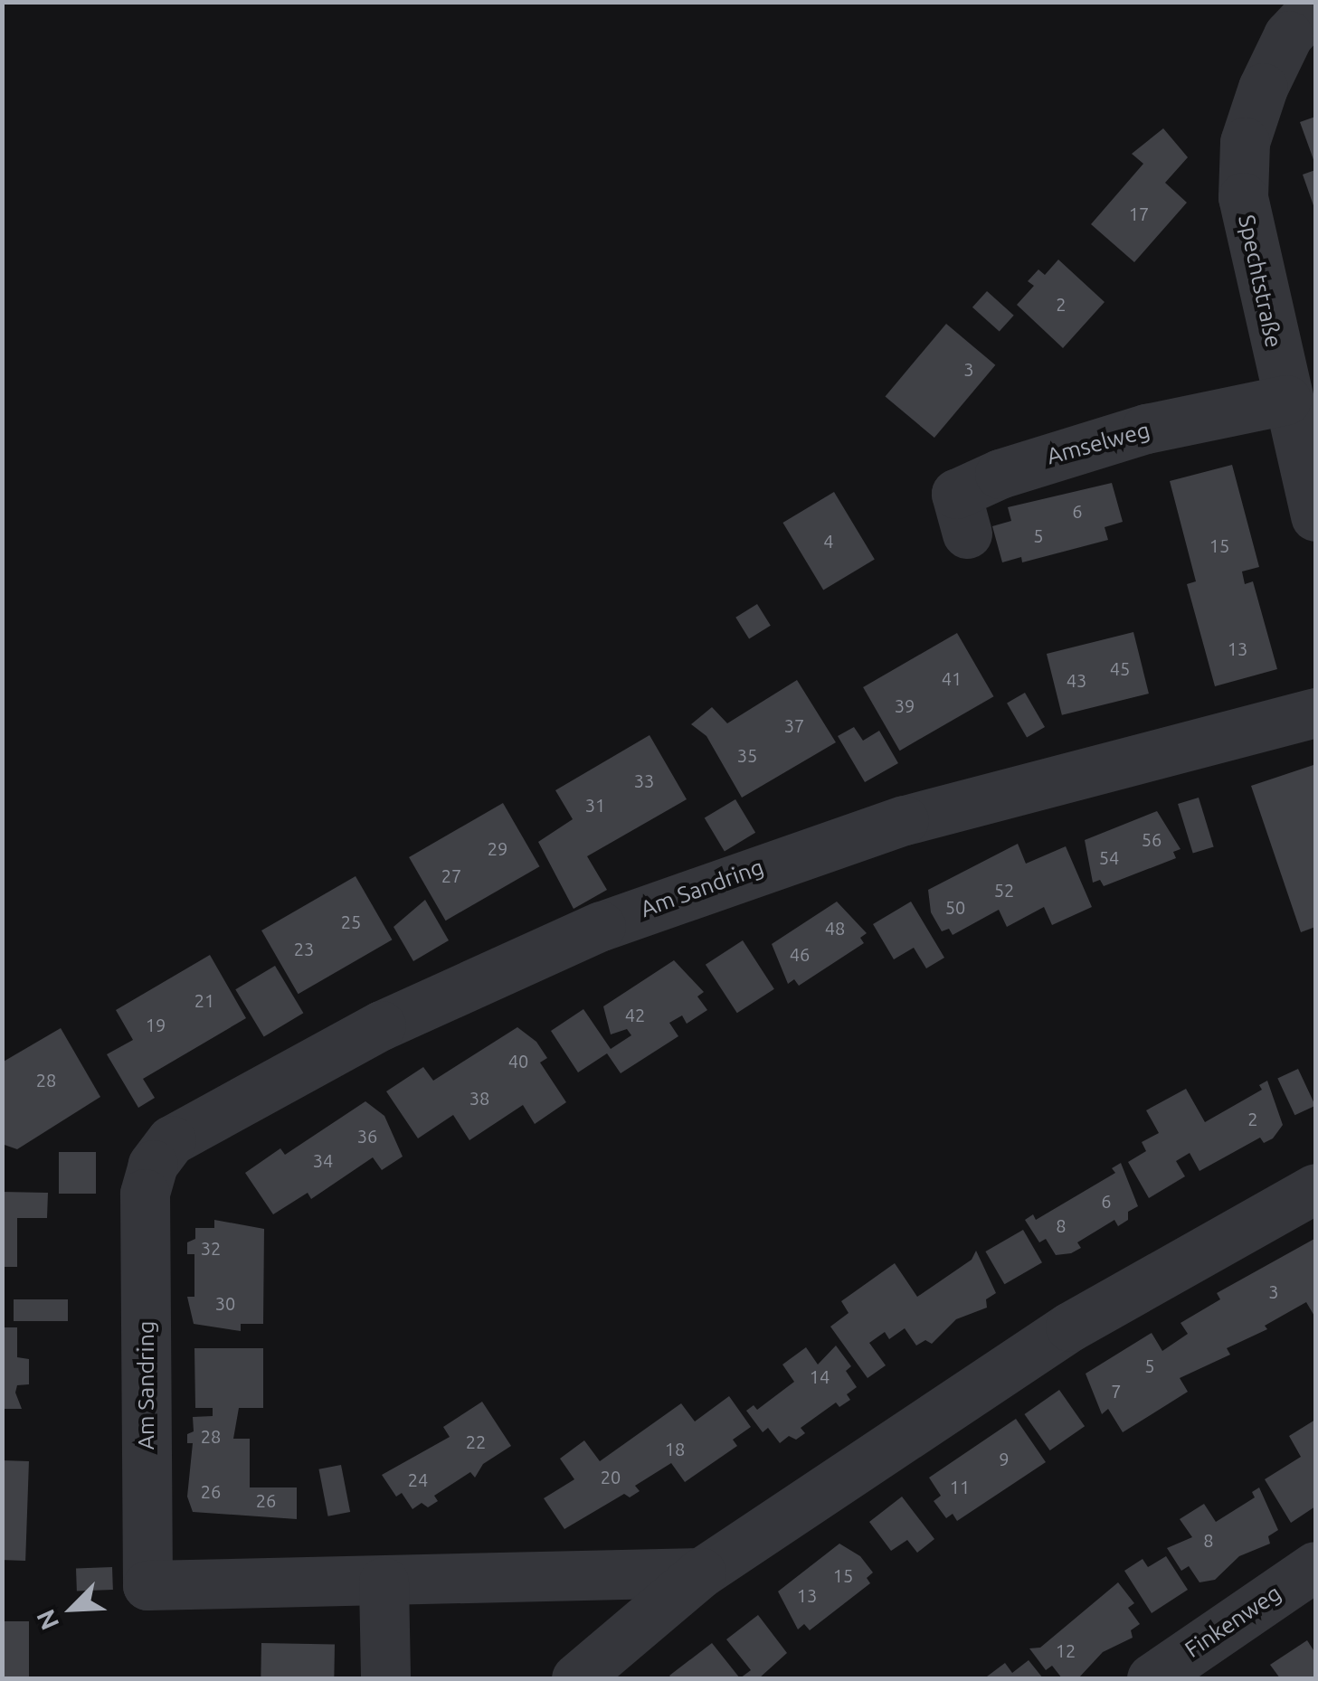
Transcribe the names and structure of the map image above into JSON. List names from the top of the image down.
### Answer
{
  "streets": {
    "street": [
      "Spechtstraße",
      "Amselweg",
      "Am Sandring",
      "Finkenweg"
    ]
  },
  "crossings": [
    ["Spechtstraße", "Amselweg"]
  ],
  "house_numbers": [
    "17",
    "2",
    "3",
    "6",
    "5",
    "4",
    "15",
    "13",
    "45",
    "41",
    "43",
    "39",
    "37",
    "35",
    "33",
    "31",
    "56",
    "29",
    "54",
    "27",
    "52",
    "50",
    "25",
    "48",
    "23",
    "46",
    "21",
    "42",
    "19",
    "40",
    "28",
    "38",
    "2",
    "36",
    "34",
    "6",
    "8",
    "32",
    "3",
    "30",
    "5",
    "14",
    "7",
    "28",
    "22",
    "18",
    "9",
    "20",
    "24",
    "11",
    "26",
    "26",
    "8",
    "15",
    "13",
    "12"
  ],
  "north": "bottom left"
}
